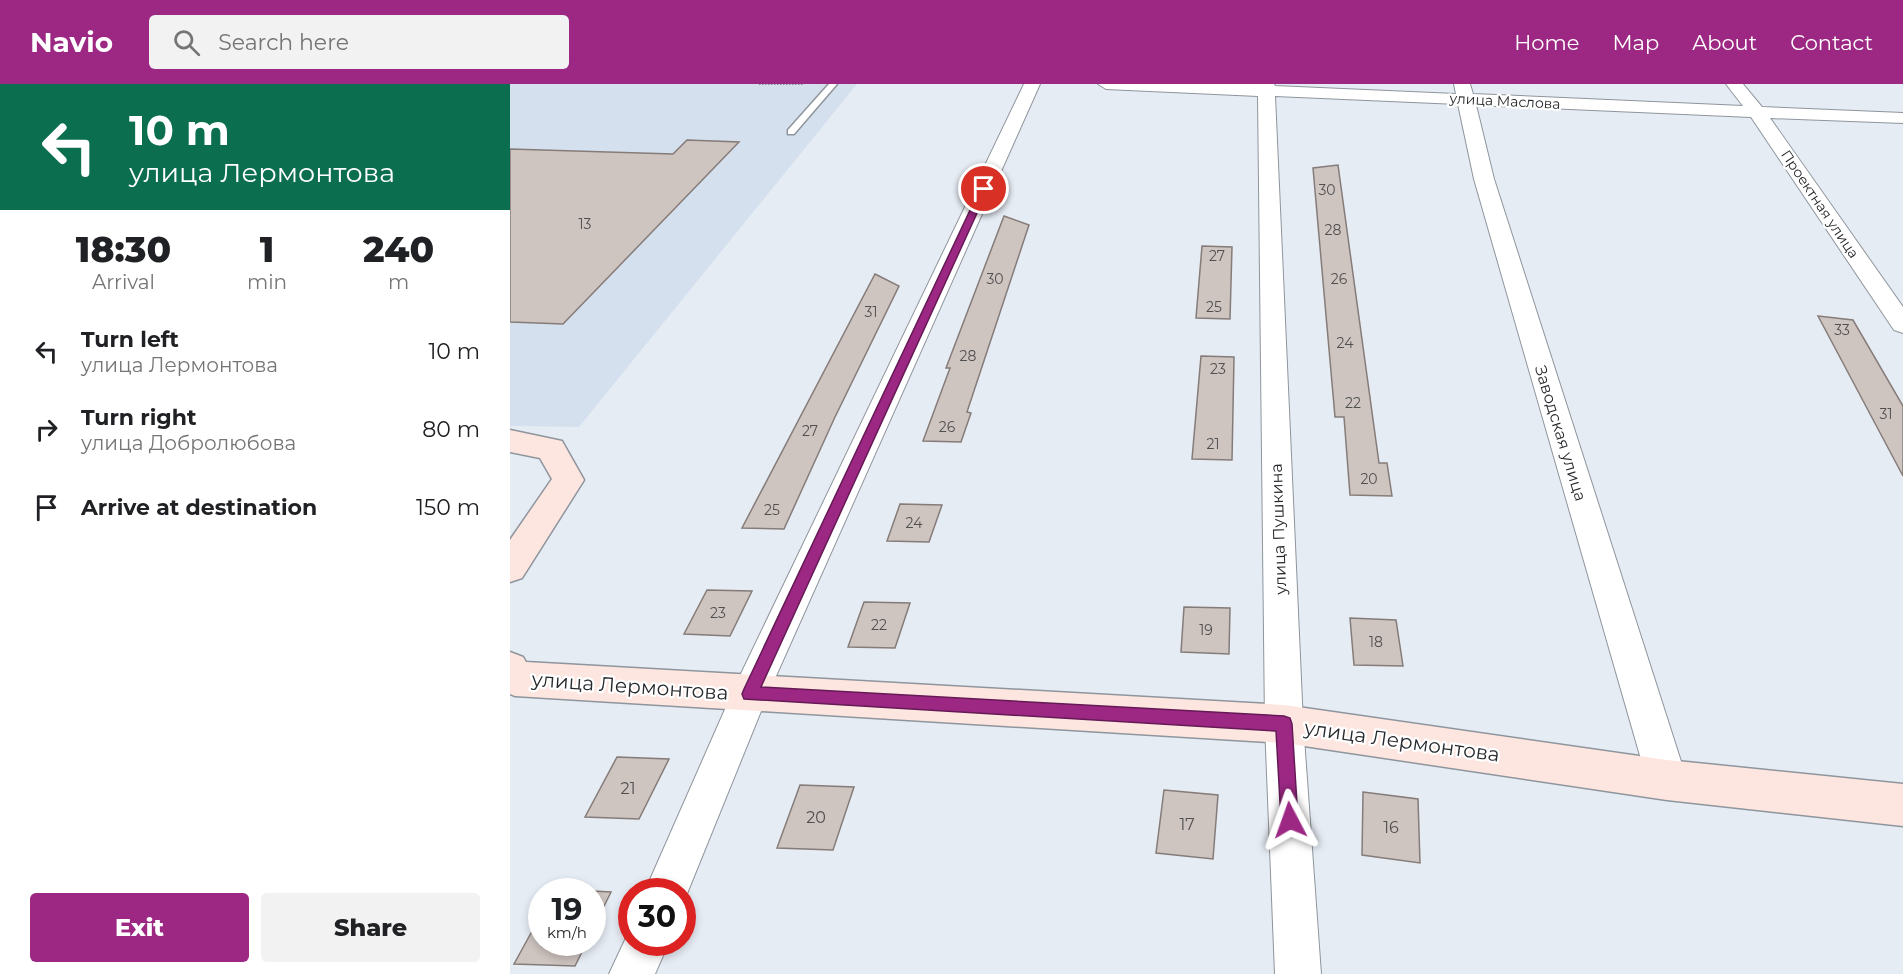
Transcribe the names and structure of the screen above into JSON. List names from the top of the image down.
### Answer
{
  "streets": {
    "street": [
      "улица Маслова",
      "Проектная улица",
      "Заводская улица",
      "улица Пушкина",
      "улица Лермонтова"
    ]
  },
  "crossings": [
    ["улица Маслова", "Проектная улица"],
    ["улица Маслова", "Заводская улица"],
    ["улица Маслова", "улица Пушкина"],
    ["Заводская улица", "улица Лермонтова"],
    ["улица Пушкина", "улица Лермонтова"]
  ],
  "house_numbers": [
    "30",
    "13",
    "28",
    "27",
    "30",
    "26",
    "25",
    "31",
    "33",
    "24",
    "28",
    "23",
    "22",
    "31",
    "26",
    "27",
    "21",
    "20",
    "25",
    "24",
    "23",
    "22",
    "19",
    "18",
    "21",
    "20",
    "17",
    "16"
  ],
  "page": {
    "header": "Navio",
    "search": "Search here",
    "nav": [
      "Home",
      "Map",
      "About",
      "Contact"
    ],
    "turn": ["10 m", "улица Лермонтова"],
    "eta": [
      "18:30",
      "Arrival",
      "1",
      "min",
      "240",
      "m"
    ],
    "list": [
      {
        "name": "Turn left",
        "note": "улица Лермонтова",
        "value": "10 m"
      },
      {
        "name": "Turn right",
        "note": "улица Добролюбова",
        "value": "80 m"
      },
      {
        "name": "Arrive at destination",
        "value": "150 m"
      }
    ],
    "speed": "19 km/h",
    "limit": "30",
    "buttons": ["Exit", "Share"]
  }
}
